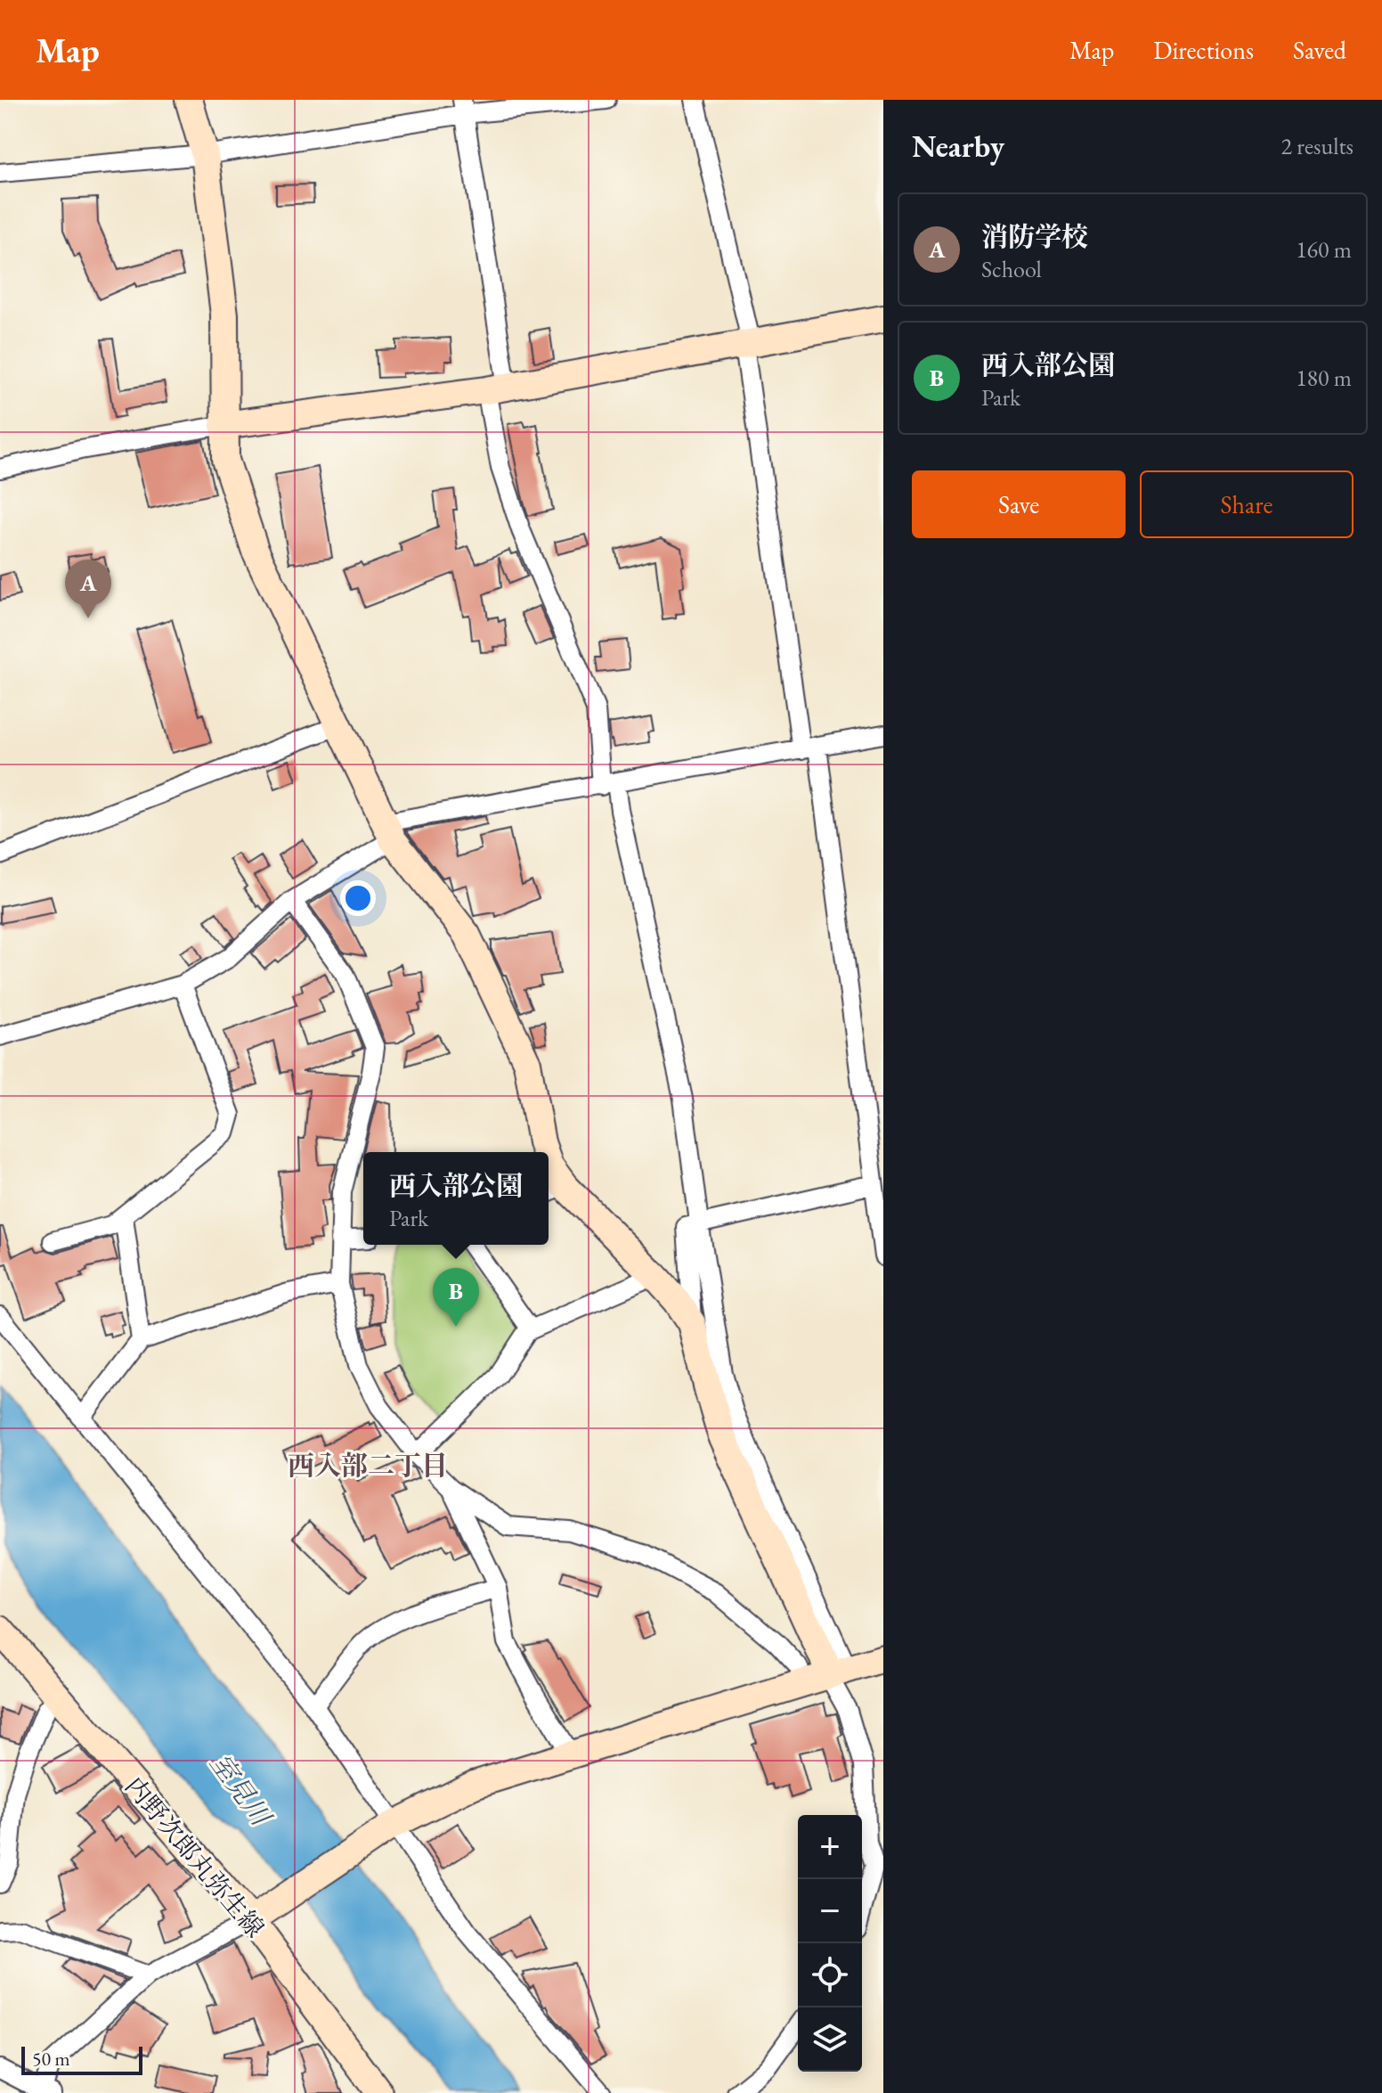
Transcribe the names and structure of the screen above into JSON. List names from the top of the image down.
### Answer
{
  "streets": {
    "street": ["内野次郎丸弥生線"]
  },
  "districts": ["西入部二丁目"],
  "water": ["室見川"],
  "scale_bar": "50 m",
  "page": {
    "header": "Map",
    "nav": ["Map", "Directions", "Saved"],
    "heading": ["Nearby", "2 results"],
    "list": [
      {
        "mark": "A",
        "name": "消防学校",
        "note": "School",
        "value": "160 m"
      },
      {
        "mark": "B",
        "name": "西入部公園",
        "note": "Park",
        "value": "180 m"
      }
    ],
    "buttons": ["Save", "Share"],
    "pins": ["A", "B"],
    "popup": ["西入部公園", "Park"],
    "map_buttons": ["+", "−"],
    "scale": "50 m"
  }
}
